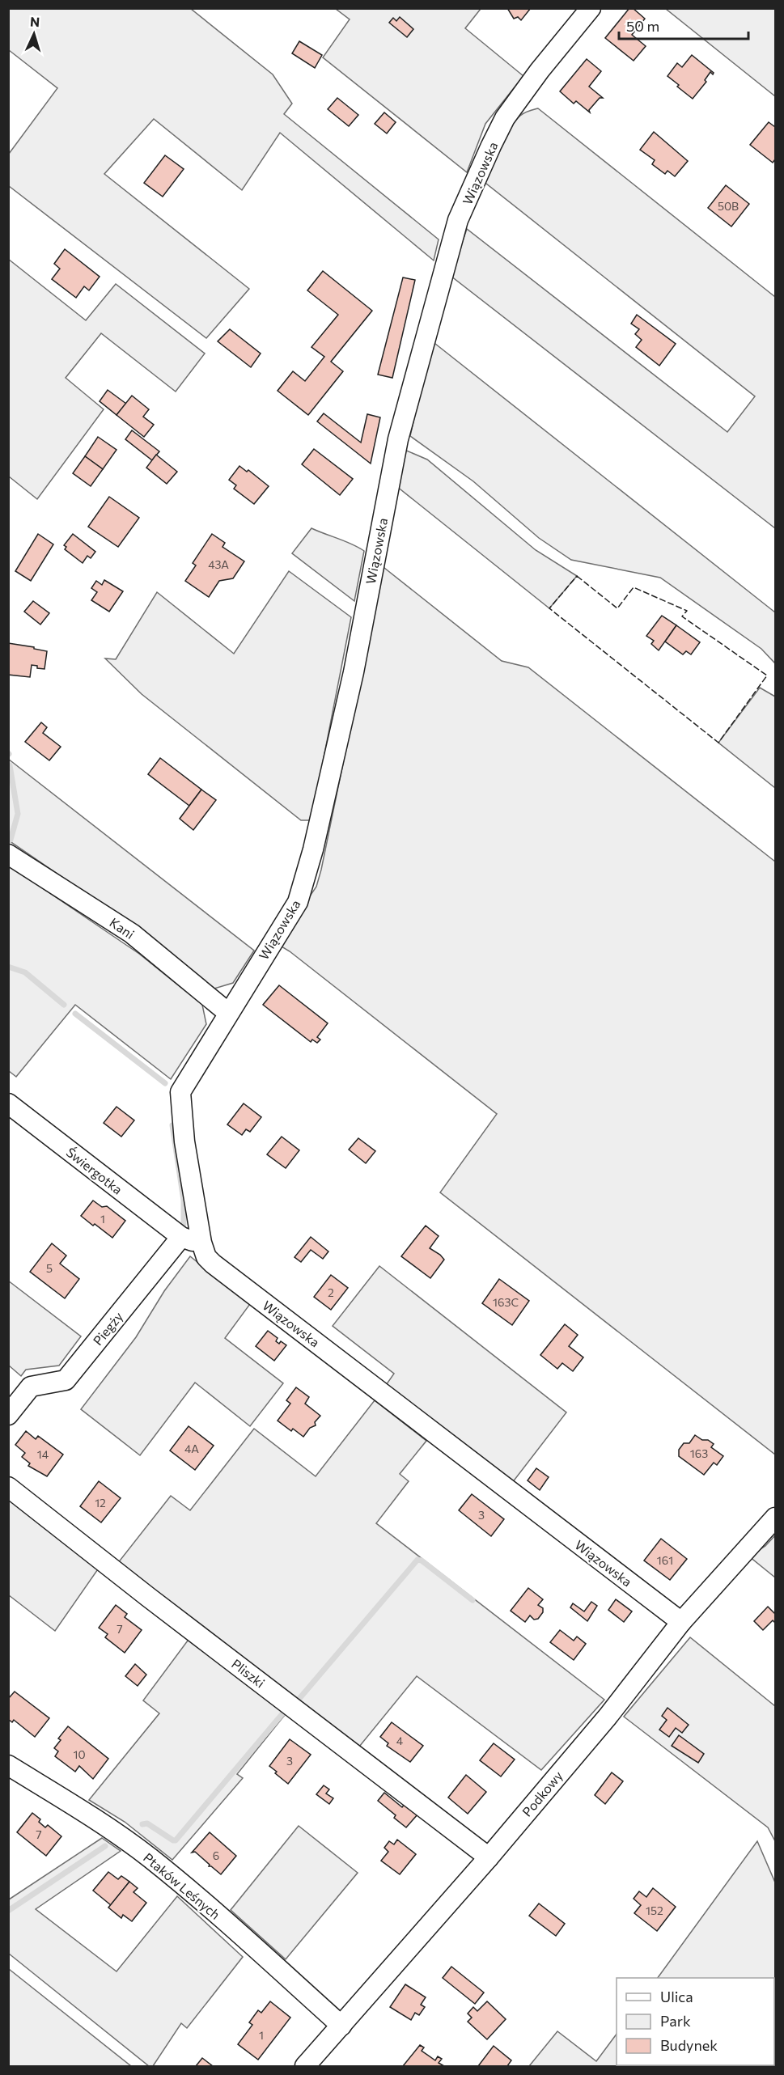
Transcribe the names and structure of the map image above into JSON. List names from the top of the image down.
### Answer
{
  "streets": {
    "street": [
      "Wiązowska",
      "Kani",
      "Świergotka",
      "Piegży",
      "Pliszki",
      "Podkowy",
      "Ptaków Leśnych"
    ]
  },
  "crossings": [
    ["Wiązowska", "Kani"],
    ["Wiązowska", "Podkowy"],
    ["Świergotka", "Piegży"],
    ["Pliszki", "Podkowy"],
    ["Podkowy", "Ptaków Leśnych"]
  ],
  "house_numbers": [
    "50B",
    "43A",
    "1",
    "5",
    "2",
    "163C",
    "4A",
    "163",
    "14",
    "12",
    "3",
    "161",
    "7",
    "4",
    "10",
    "3",
    "7",
    "6",
    "152",
    "1"
  ],
  "legend": ["Ulica", "Park", "Budynek"],
  "scale_bar": "50 m",
  "north": "top"
}
